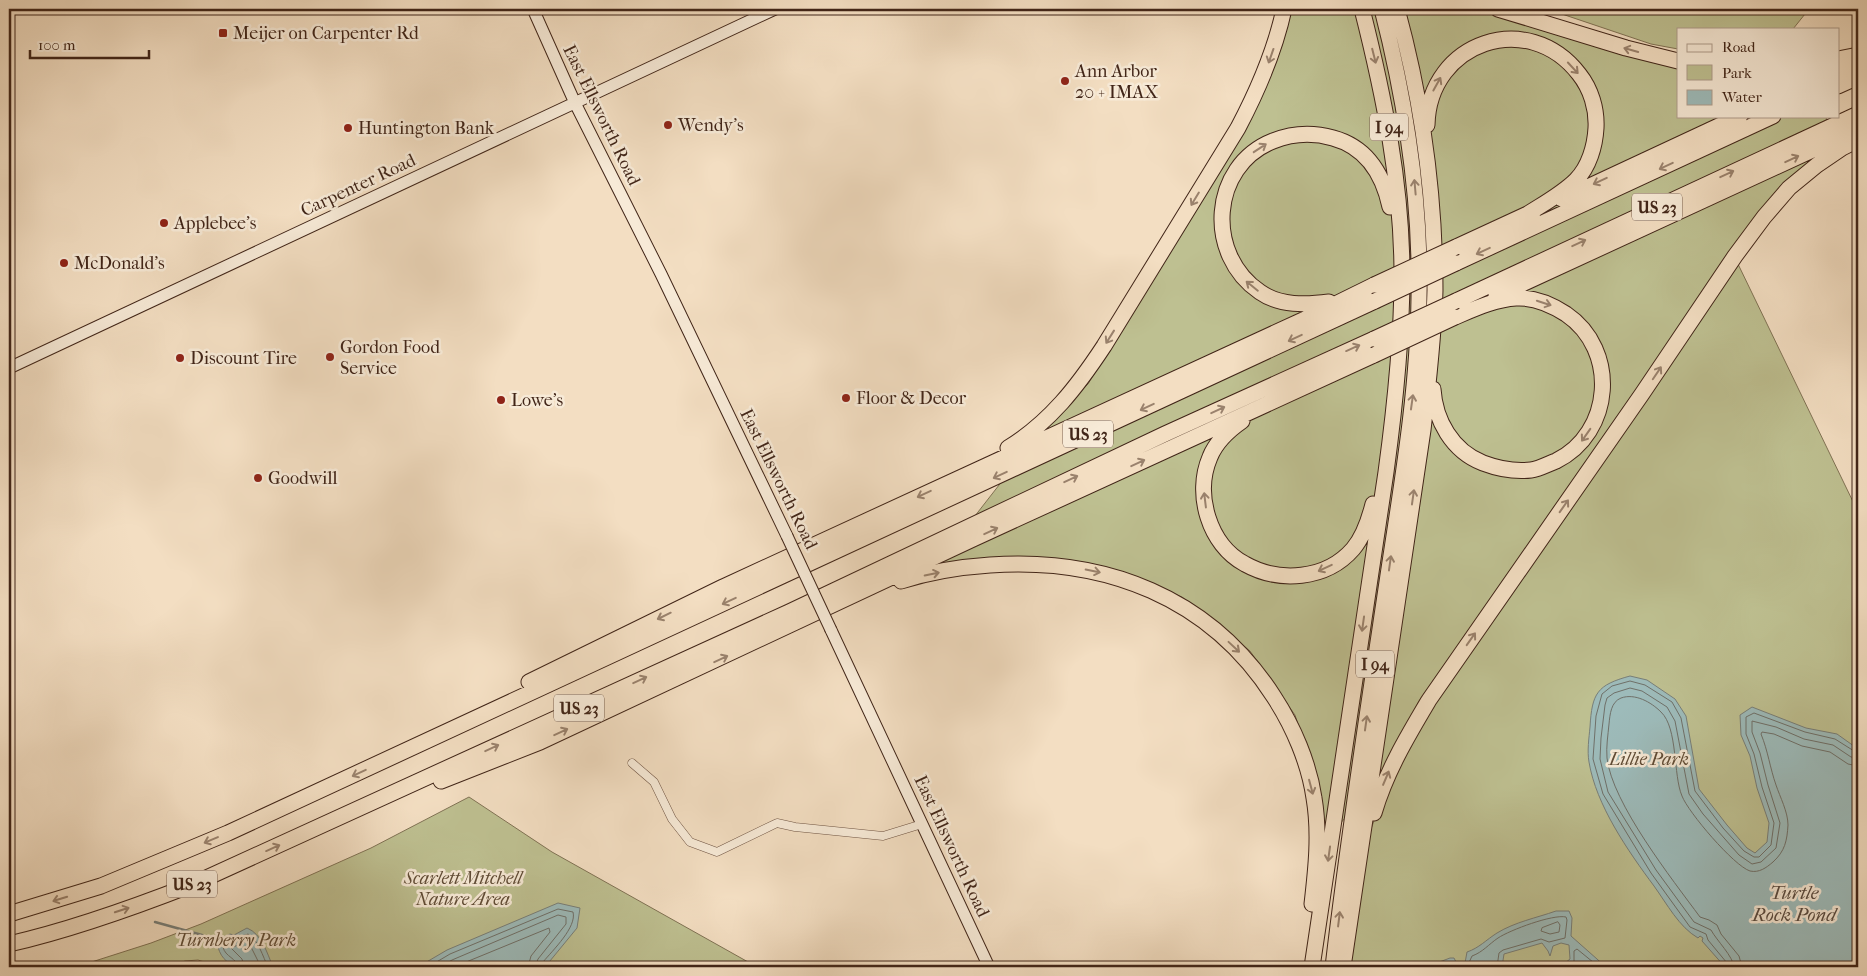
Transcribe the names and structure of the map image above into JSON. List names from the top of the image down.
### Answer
{
  "streets": {
    "highway": ["I 94", "US 23"],
    "main road": ["East Ellsworth Road", "Carpenter Road"]
  },
  "crossings": [
    ["East Ellsworth Road", "Carpenter Road"]
  ],
  "water": ["Turtle Rock Pond"],
  "parks": ["Lillie Park", "Scarlett Mitchell Nature Area", "Turnberry Park"],
  "places": {
    "transit": ["Meijer on Carpenter Rd"],
    "other": [
      "Ann Arbor 20 + IMAX",
      "Wendy's",
      "Huntington Bank",
      "Applebee's",
      "McDonald's",
      "Gordon Food Service",
      "Discount Tire",
      "Floor & Decor",
      "Lowe's",
      "Goodwill"
    ]
  },
  "legend": ["Road", "Park", "Water"],
  "scale_bar": "100 m"
}
